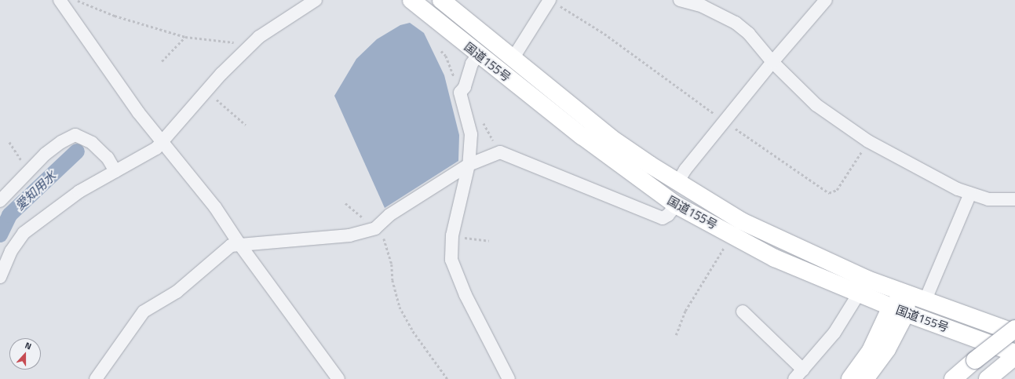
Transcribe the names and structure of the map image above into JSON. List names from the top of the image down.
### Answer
{
  "streets": {
    "highway": ["国道155号"]
  },
  "water": ["愛知用水"],
  "north": "top"
}
